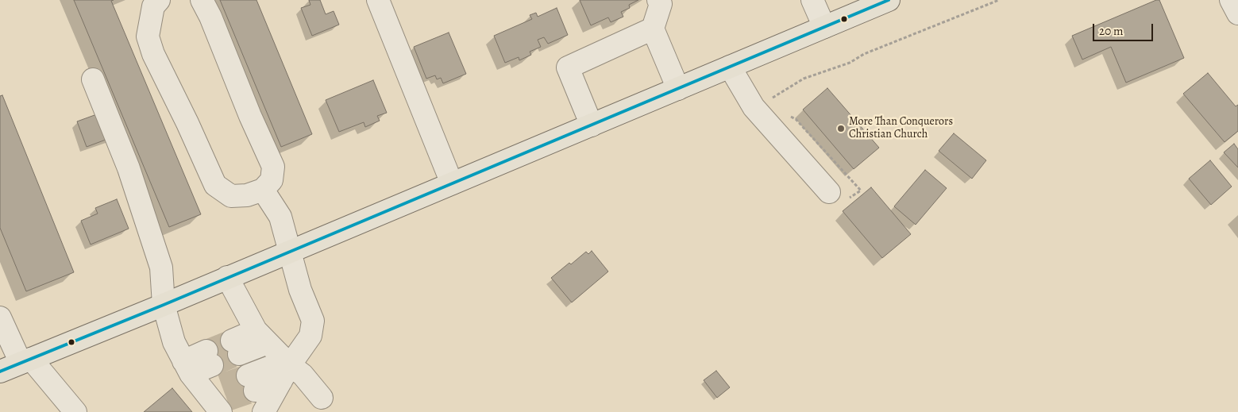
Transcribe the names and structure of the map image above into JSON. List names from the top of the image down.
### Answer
{
  "places": ["More Than Conquerors Christian Church"],
  "scale_bar": "20 m"
}
